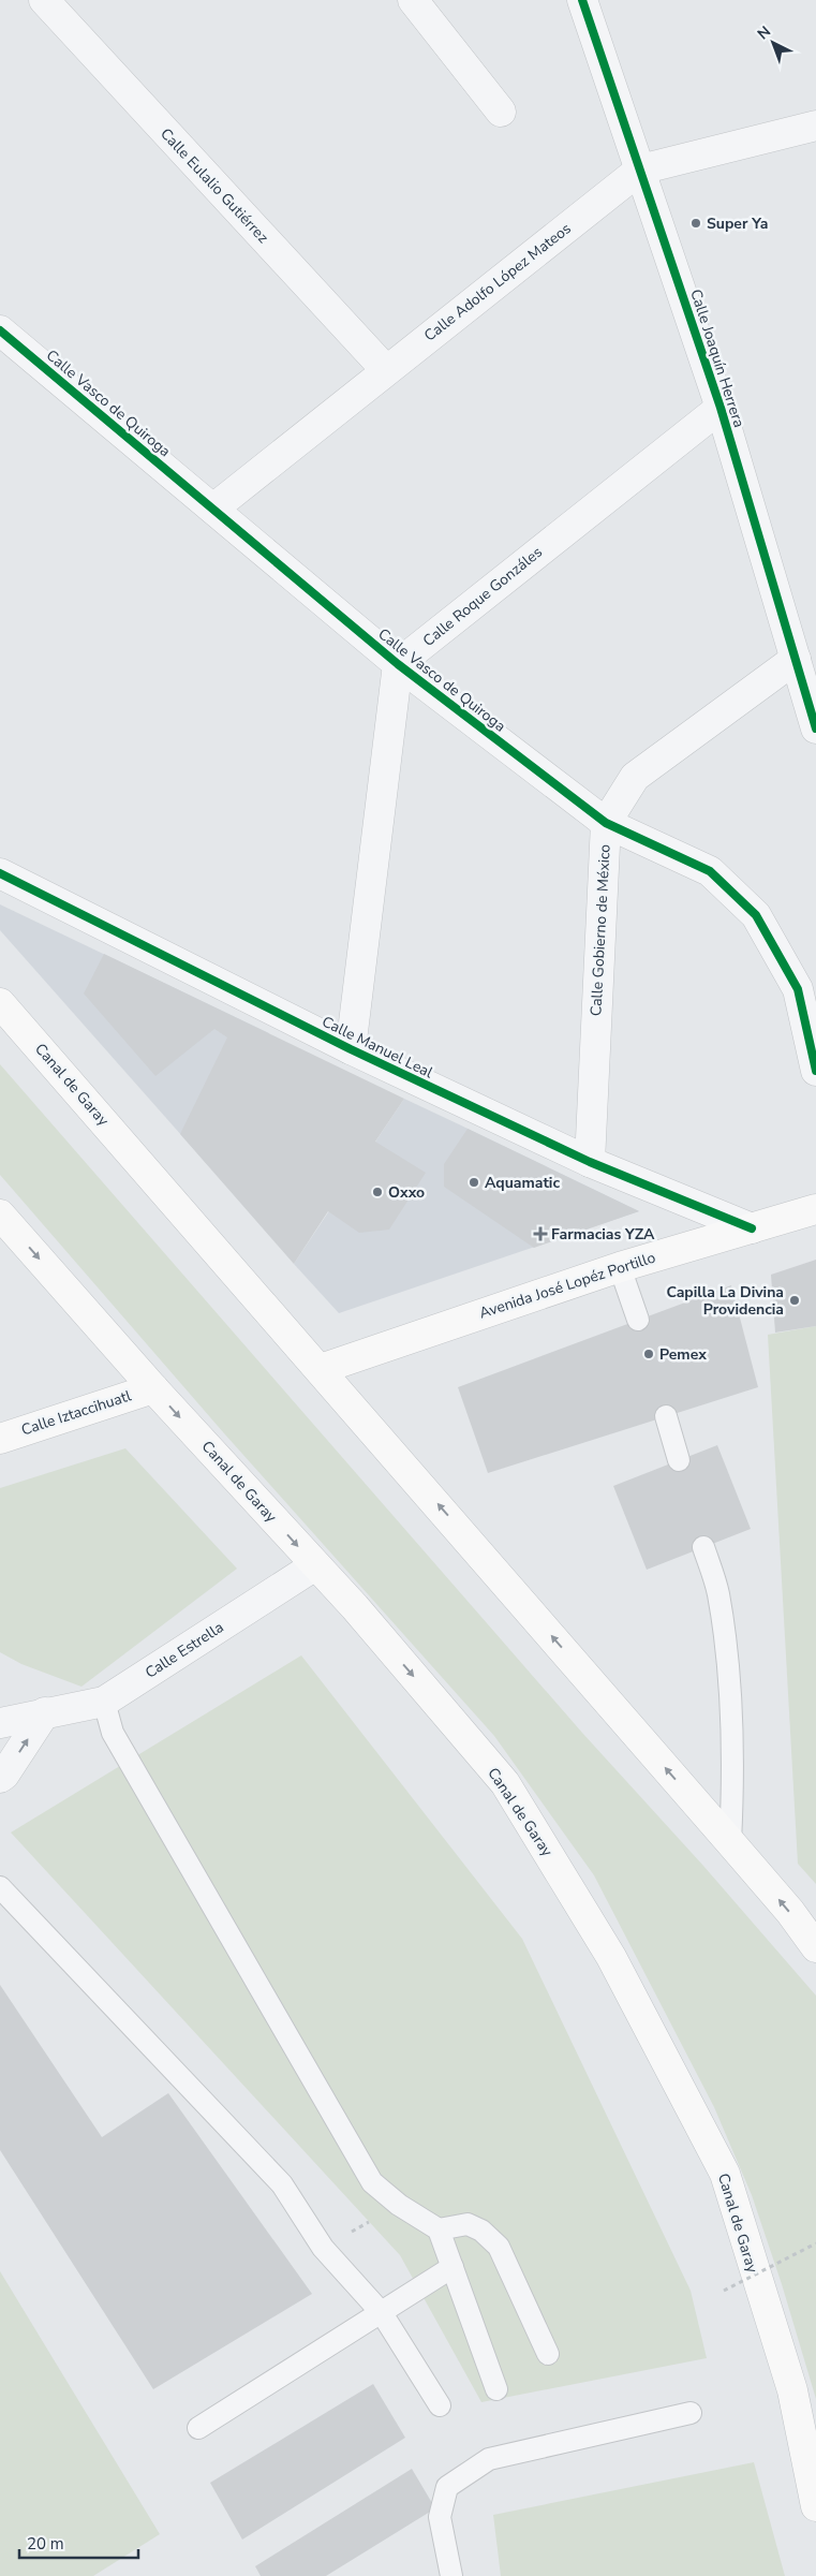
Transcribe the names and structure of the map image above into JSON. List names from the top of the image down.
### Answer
{
  "streets": {
    "main road": ["Canal de Garay", "Avenida José Lopéz Portillo", "Calle Iztaccihuatl"],
    "street": [
      "Calle Eulalio Gutiérrez",
      "Calle Adolfo López Mateos",
      "Calle Joaquín Herrera",
      "Calle Vasco de Quiroga",
      "Calle Roque Gonzáles",
      "Calle Gobierno de México",
      "Calle Manuel Leal",
      "Calle Estrella"
    ]
  },
  "crossings": [
    ["Calle Eulalio Gutiérrez", "Calle Adolfo López Mateos"],
    ["Calle Adolfo López Mateos", "Calle Joaquín Herrera"],
    ["Calle Adolfo López Mateos", "Calle Vasco de Quiroga"],
    ["Calle Joaquín Herrera", "Calle Roque Gonzáles"],
    ["Calle Joaquín Herrera", "Calle Gobierno de México"],
    ["Calle Vasco de Quiroga", "Calle Roque Gonzáles"],
    ["Calle Vasco de Quiroga", "Calle Gobierno de México"],
    ["Calle Gobierno de México", "Calle Manuel Leal"],
    ["Calle Manuel Leal", "Avenida José Lopéz Portillo"],
    ["Canal de Garay", "Avenida José Lopéz Portillo"],
    ["Canal de Garay", "Calle Iztaccihuatl"],
    ["Canal de Garay", "Calle Estrella"]
  ],
  "places": {
    "other": [
      "Super Ya",
      "Aquamatic",
      "Oxxo",
      "Capilla La Divina Providencia",
      "Pemex"
    ],
    "health": ["Farmacias YZA"]
  },
  "scale_bar": "20 m",
  "north": "top left"
}
